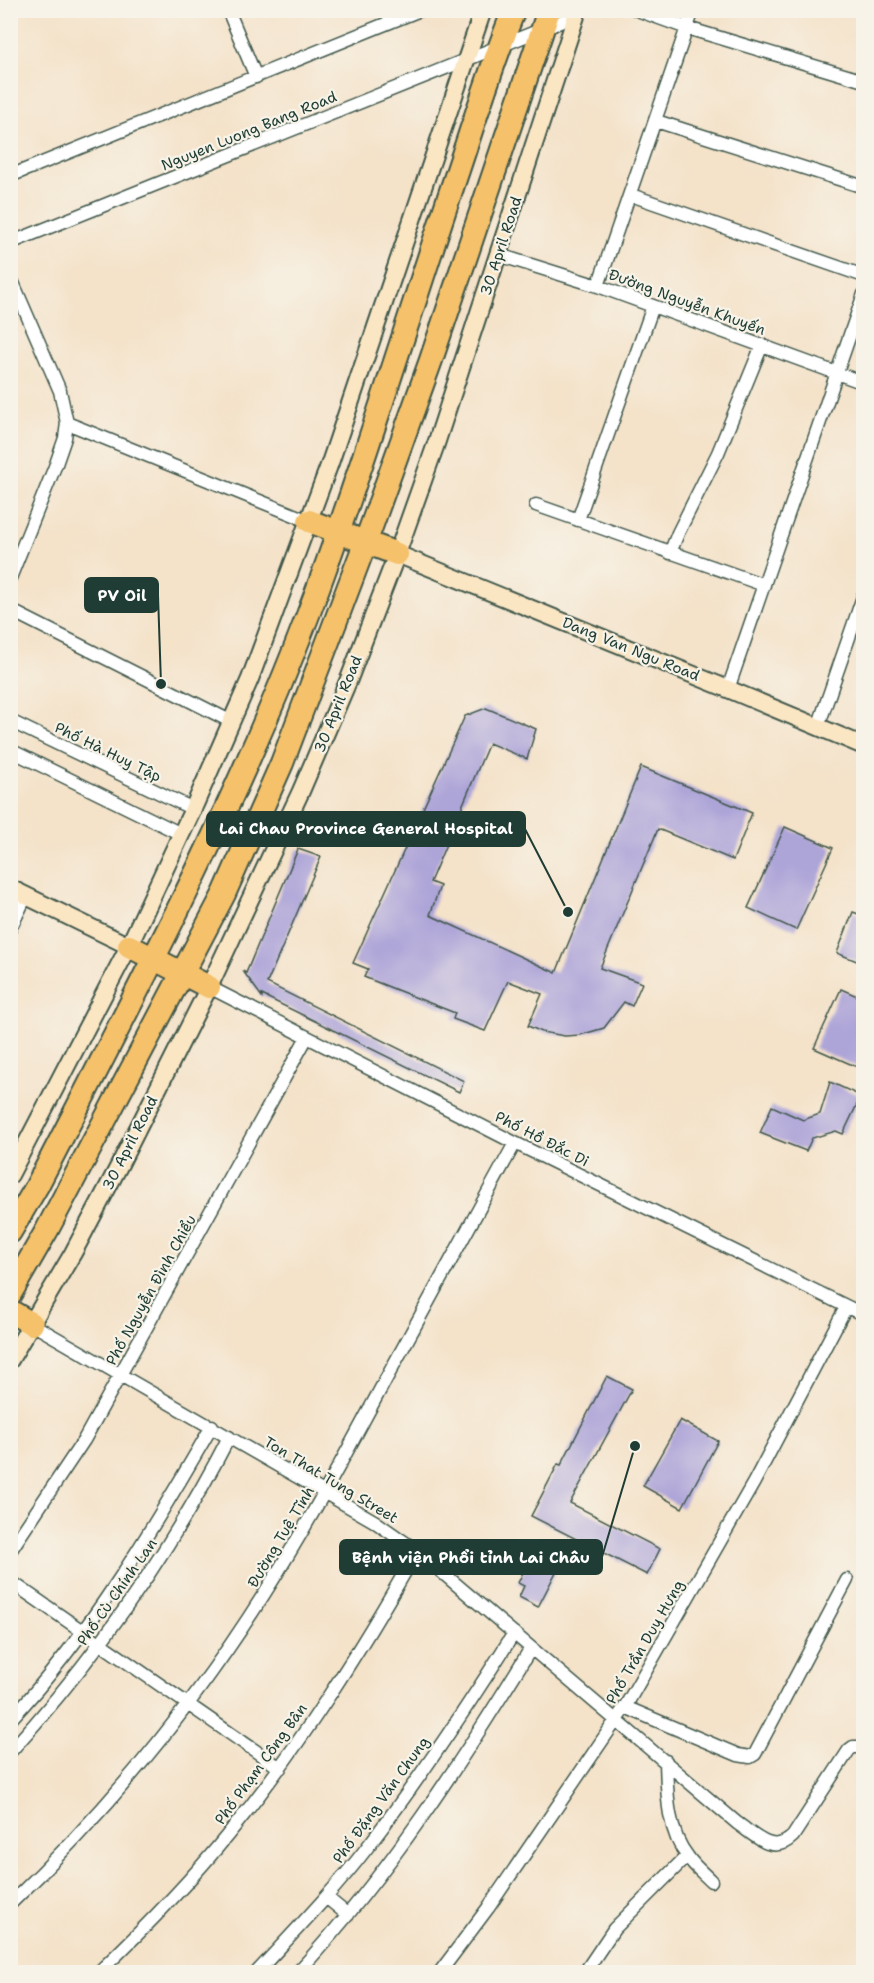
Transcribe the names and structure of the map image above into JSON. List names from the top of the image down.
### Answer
{
  "streets": {
    "highway": ["30 April Road"],
    "street": [
      "Nguyen Luong Bang Road",
      "Đường Nguyễn Khuyến",
      "Dang Van Ngu Road",
      "Phố Hà Huy Tập",
      "Phố Hồ Đắc Di",
      "Phố Nguyễn Đình Chiểu",
      "Ton That Tung Street",
      "Đường Tuệ Tĩnh",
      "Phố Cù Chính Lan",
      "Phố Trần Duy Hưng",
      "Phố Phạm Công Bân",
      "Phố Đặng Văn Chung"
    ]
  },
  "crossings": [
    ["Nguyen Luong Bang Road", "30 April Road"],
    ["30 April Road", "Đường Nguyễn Khuyến"],
    ["30 April Road", "Dang Van Ngu Road"],
    ["30 April Road", "Phố Hồ Đắc Di"],
    ["30 April Road", "Ton That Tung Street"],
    ["Phố Hồ Đắc Di", "Phố Nguyễn Đình Chiểu"],
    ["Phố Hồ Đắc Di", "Đường Tuệ Tĩnh"],
    ["Phố Hồ Đắc Di", "Phố Trần Duy Hưng"],
    ["Phố Nguyễn Đình Chiểu", "Ton That Tung Street"],
    ["Ton That Tung Street", "Đường Tuệ Tĩnh"],
    ["Ton That Tung Street", "Phố Cù Chính Lan"],
    ["Ton That Tung Street", "Phố Trần Duy Hưng"],
    ["Ton That Tung Street", "Phố Phạm Công Bân"],
    ["Ton That Tung Street", "Phố Đặng Văn Chung"]
  ],
  "places": ["PV Oil", "Lai Chau Province General Hospital", "Bệnh viện Phổi tỉnh Lai Châu"]
}
